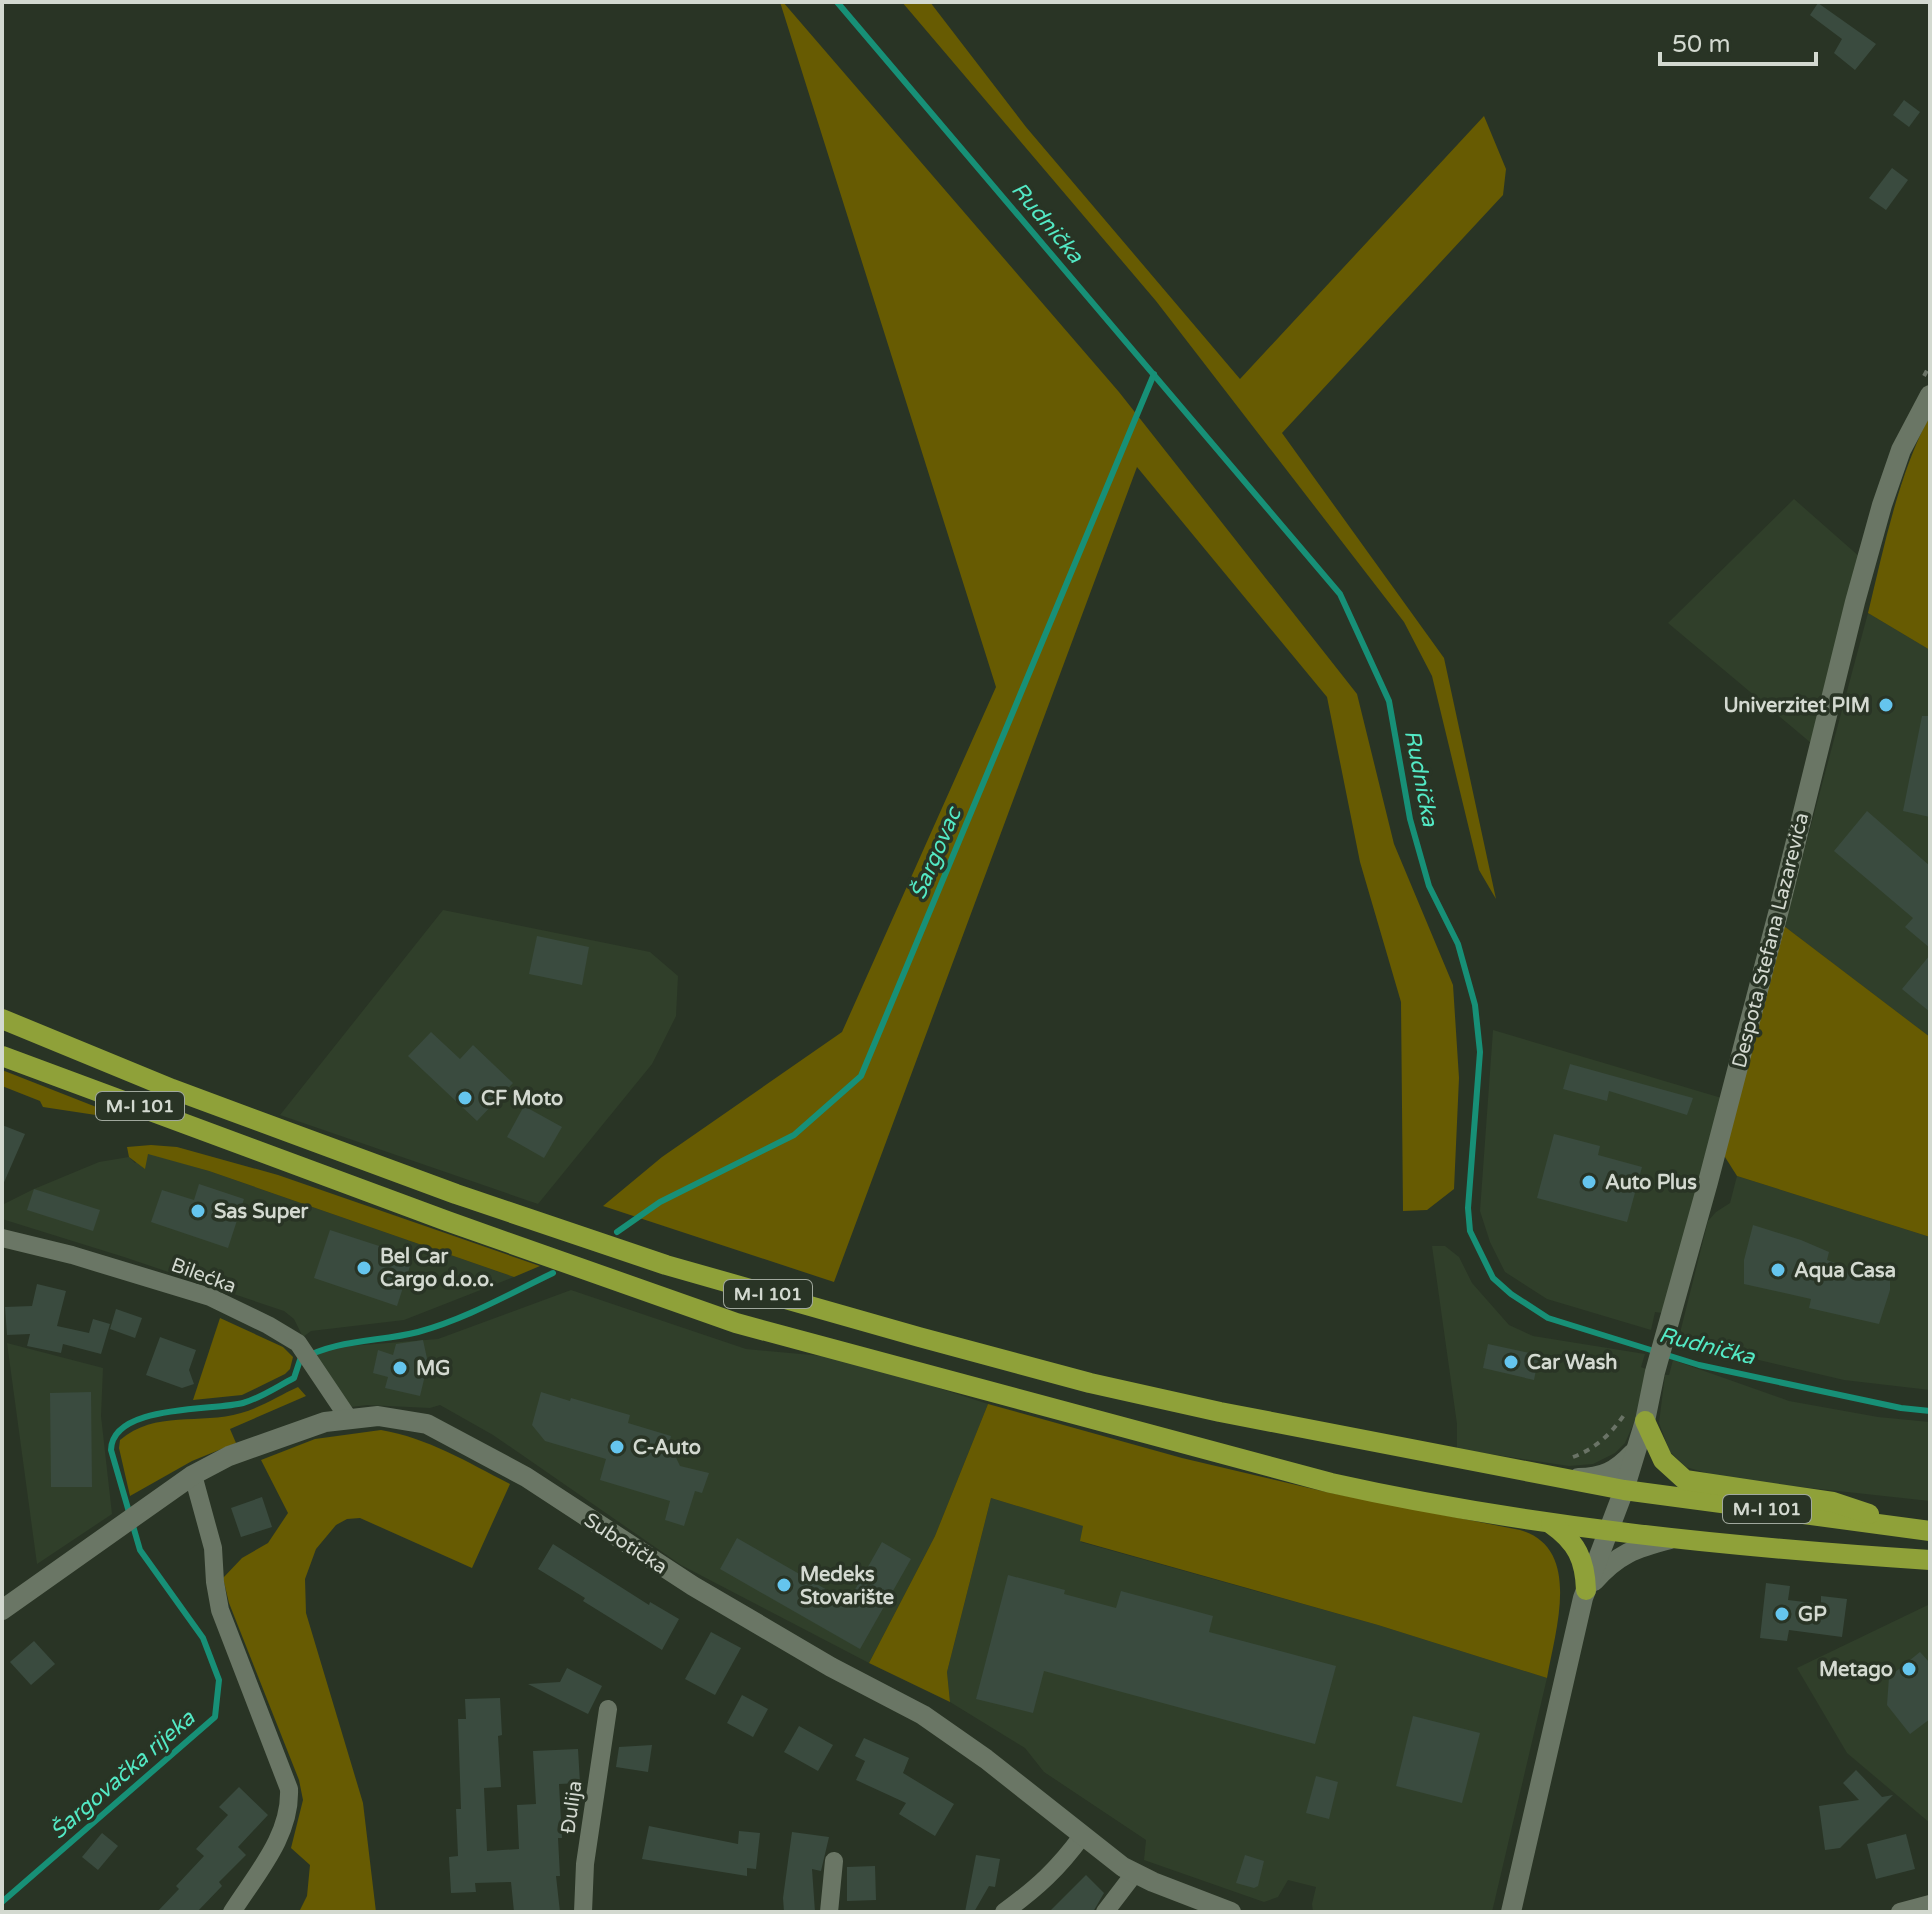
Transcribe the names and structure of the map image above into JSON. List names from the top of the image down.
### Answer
{
  "streets": {
    "main road": ["M-I 101"],
    "street": [
      "Despota Stefana Lazarevića",
      "Bilećka",
      "Subotička",
      "Đulija"
    ]
  },
  "crossings": [
    ["Despota Stefana Lazarevića", "M-I 101"],
    ["Bilećka", "Subotička"]
  ],
  "water": ["Rudnička", "Šargovac", "Šargovačka rijeka"],
  "places": [
    "Univerzitet PIM",
    "CF Moto",
    "Auto Plus",
    "Sas Super",
    "Bel Car Cargo d.o.o.",
    "Aqua Casa",
    "Car Wash",
    "MG",
    "C-Auto",
    "Medeks Stovarište",
    "GP",
    "Metago"
  ],
  "scale_bar": "50 m"
}
